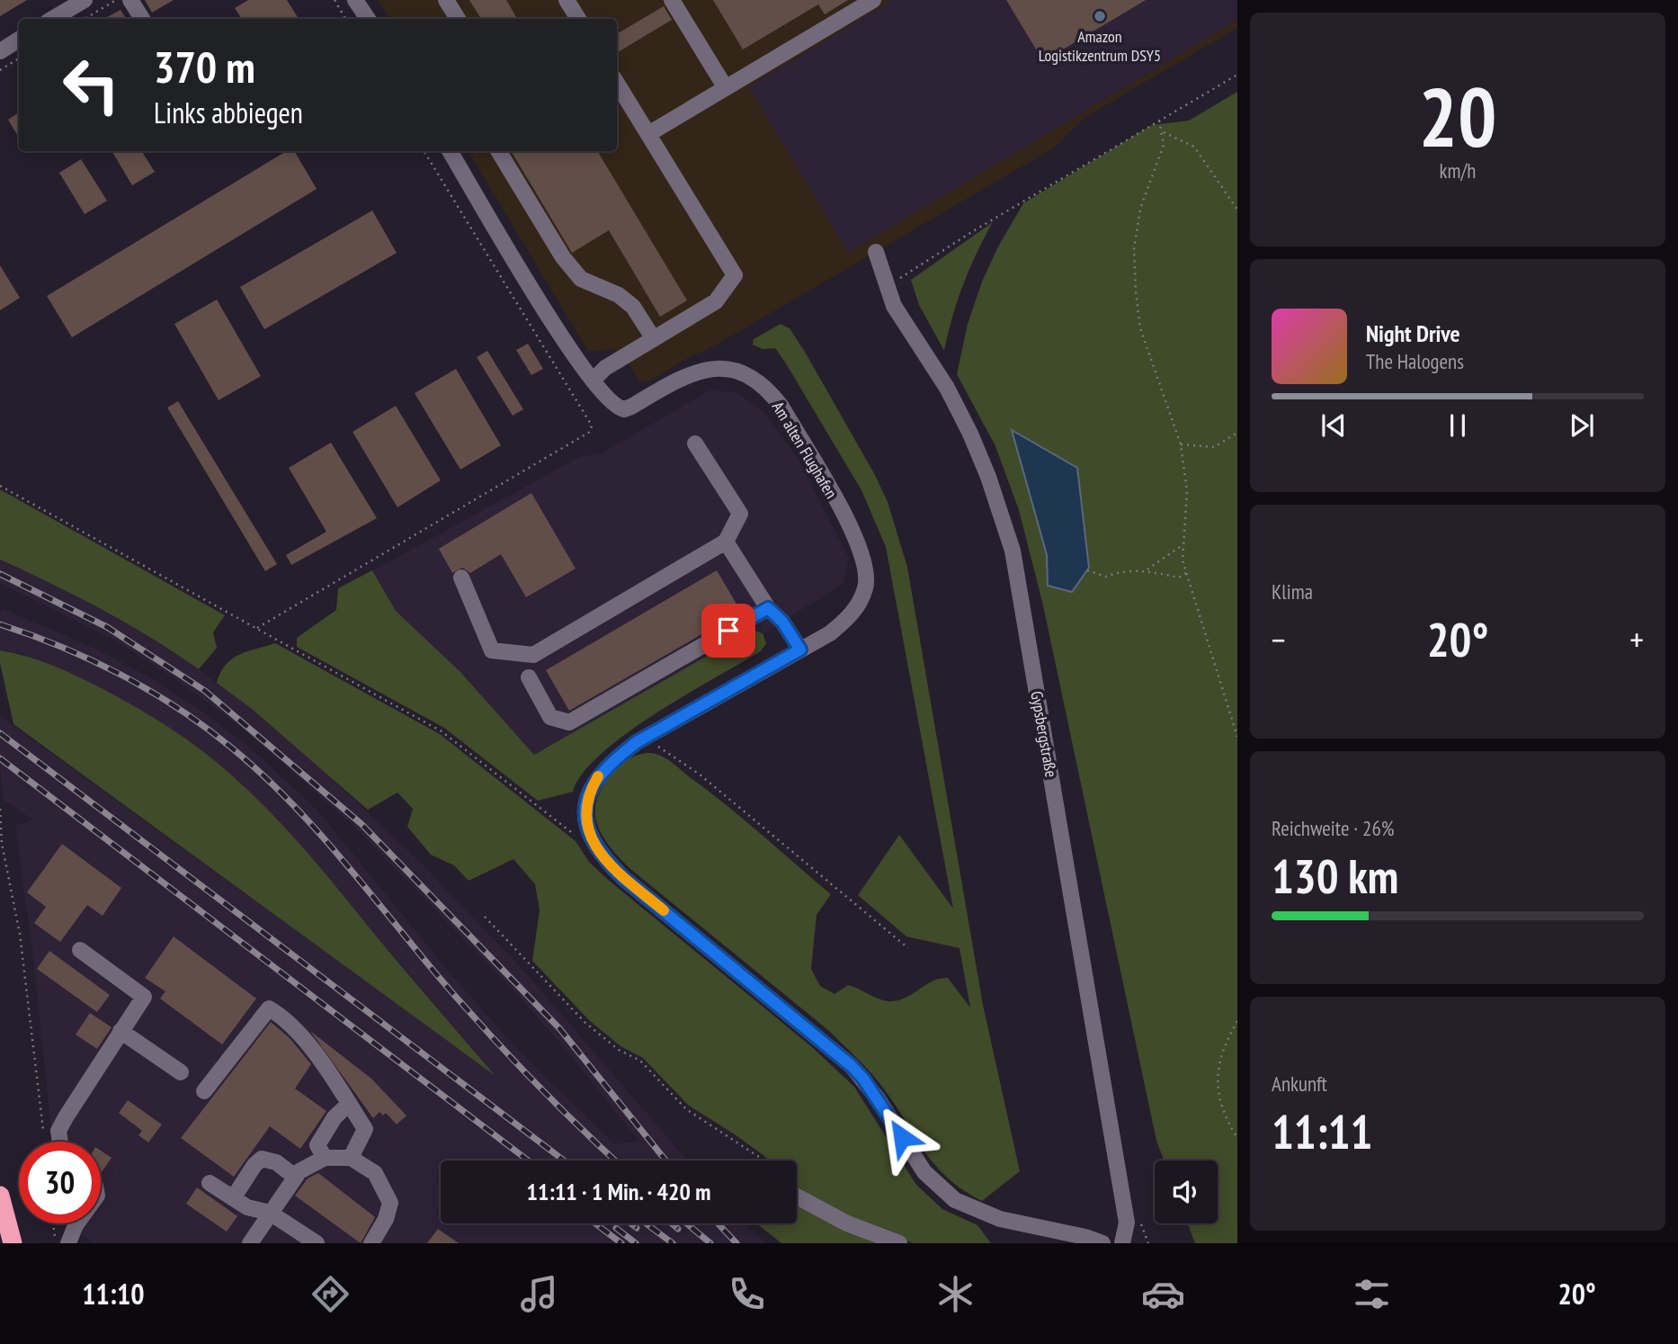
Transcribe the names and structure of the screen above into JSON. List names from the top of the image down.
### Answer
{
  "streets": {
    "street": ["Am alten Flughafen", "Gypsbergstraße"]
  },
  "places": ["Amazon Logistikzentrum DSY5"],
  "page": {
    "tile": [
      ["20", "km/h"],
      "Klima",
      ["Reichweite · 26%", "130 km"],
      ["Ankunft", "11:11"]
    ],
    "turn": ["370 m", "Links abbiegen"],
    "song": ["Night Drive", "The Halogens"],
    "heat": ["−", "20°", "+"],
    "limit": "30",
    "trip": "11:11 · 1 Min. · 420 m",
    "tabs": ["11:10", "20°"]
  }
}
